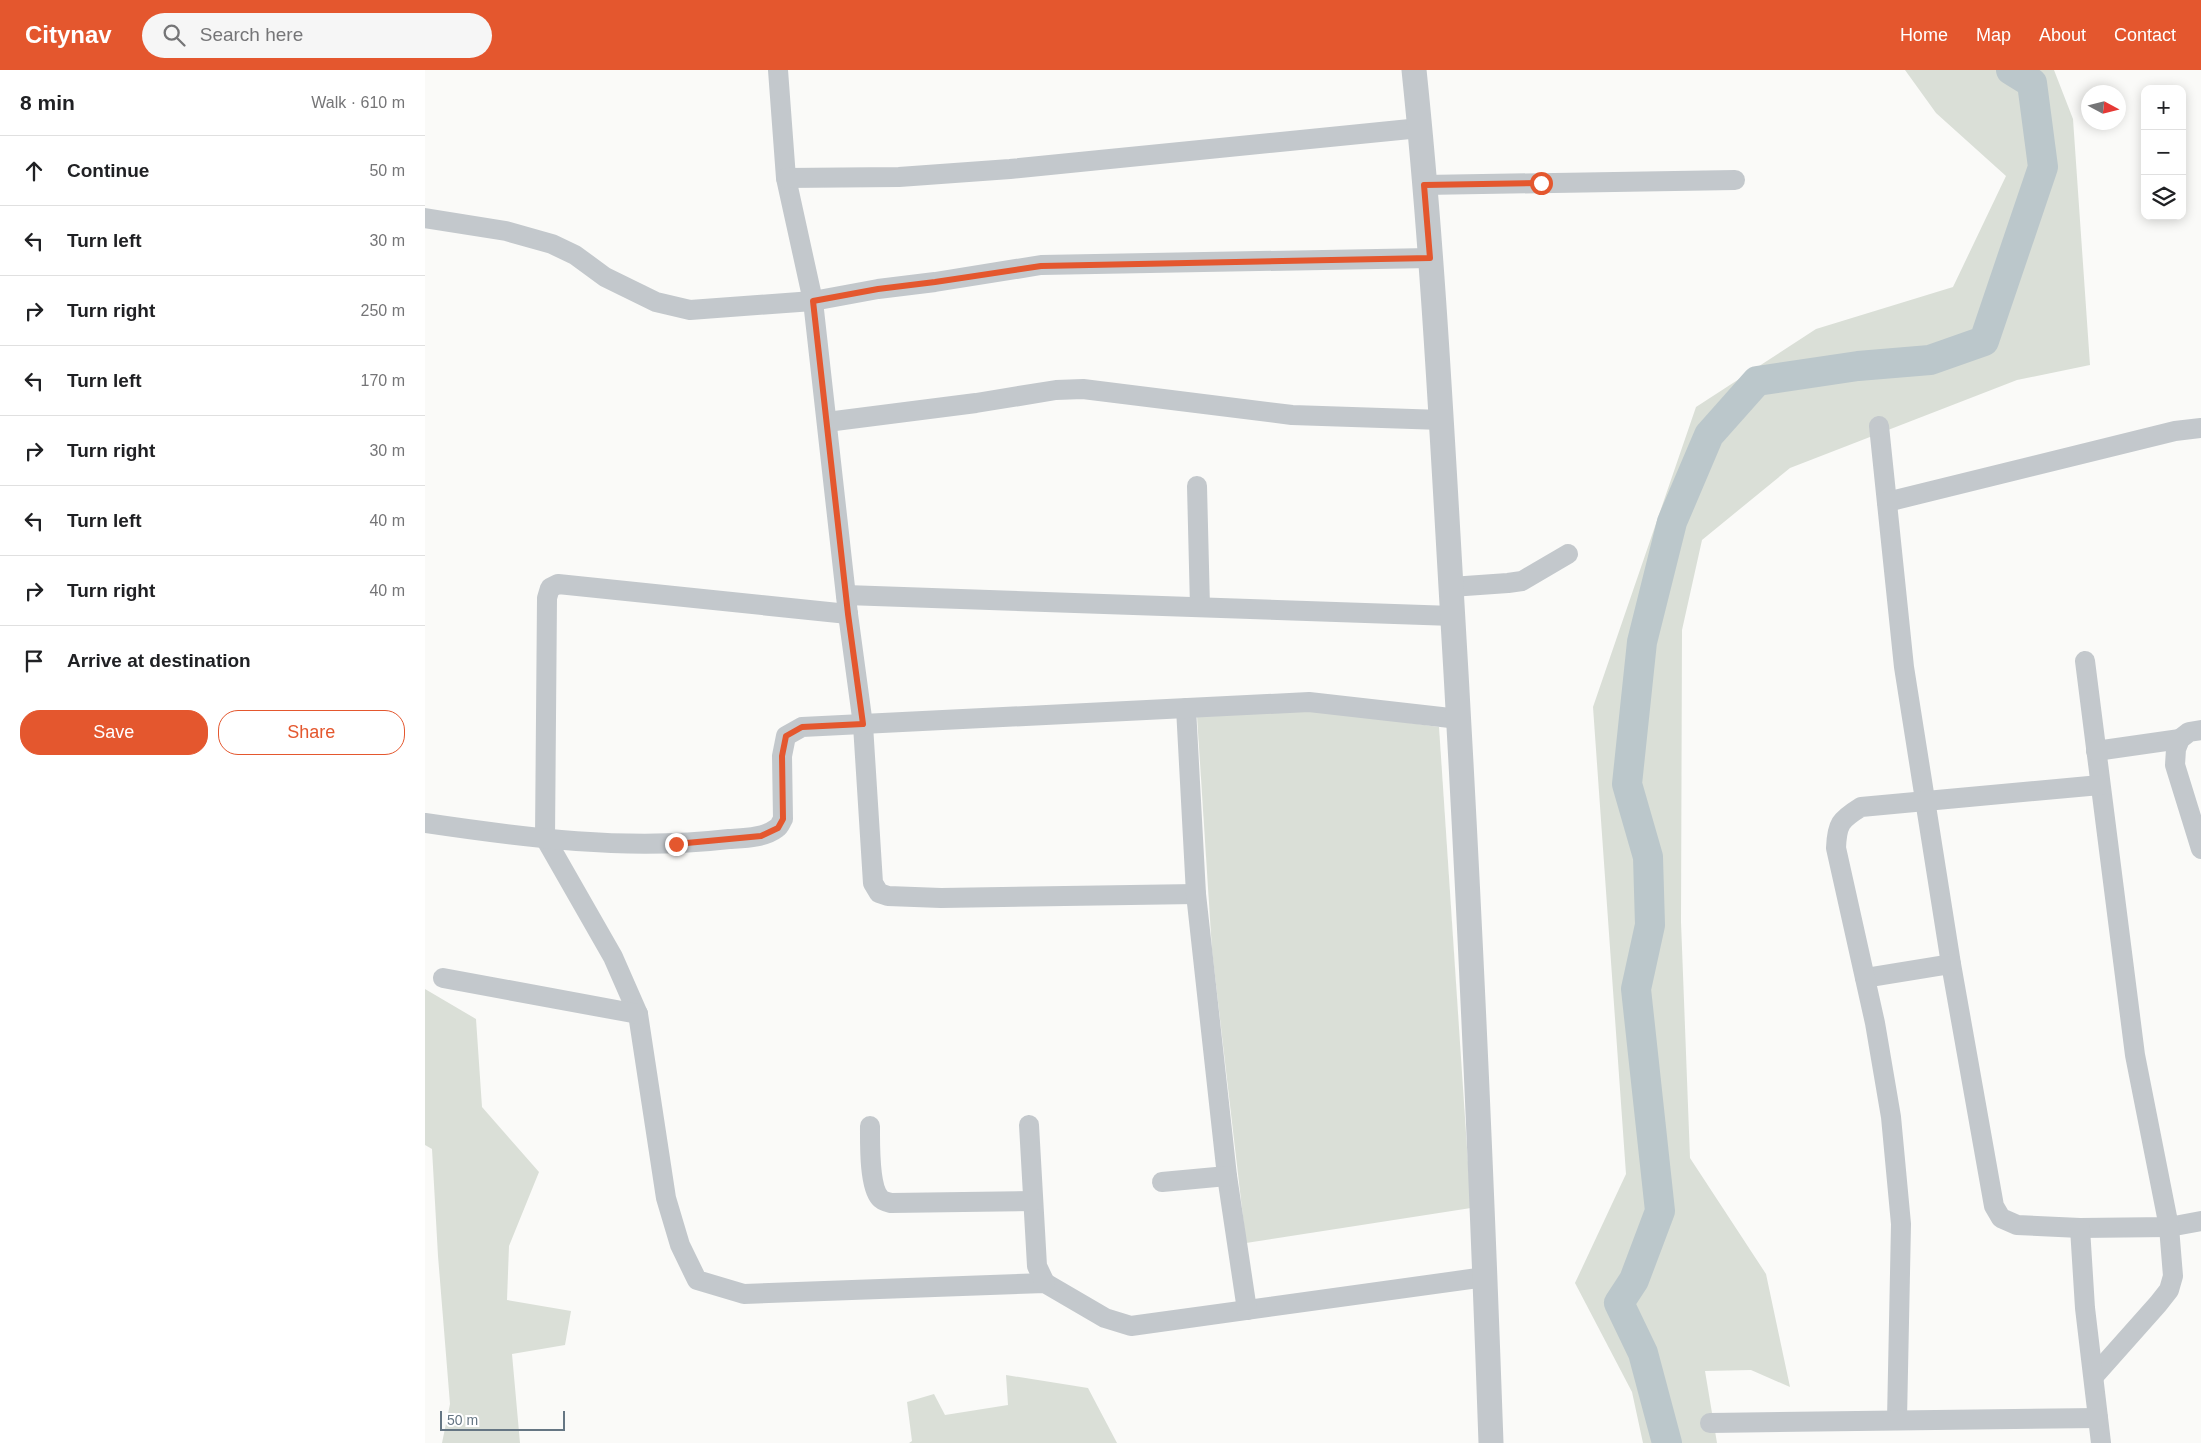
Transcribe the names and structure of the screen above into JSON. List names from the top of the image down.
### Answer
{
  "scale_bar": "50 m",
  "north": "right",
  "page": {
    "header": "Citynav",
    "search": "Search here",
    "nav": [
      "Home",
      "Map",
      "About",
      "Contact"
    ],
    "heading": ["8 min", "Walk · 610 m"],
    "map_buttons": ["+", "−"],
    "list": [
      ["Continue", "50 m"],
      ["Turn left", "30 m"],
      ["Turn right", "250 m"],
      ["Turn left", "170 m"],
      ["Turn right", "30 m"],
      ["Turn left", "40 m"],
      ["Turn right", "40 m"],
      "Arrive at destination"
    ],
    "buttons": ["Save", "Share"],
    "scale": "50 m"
  }
}
